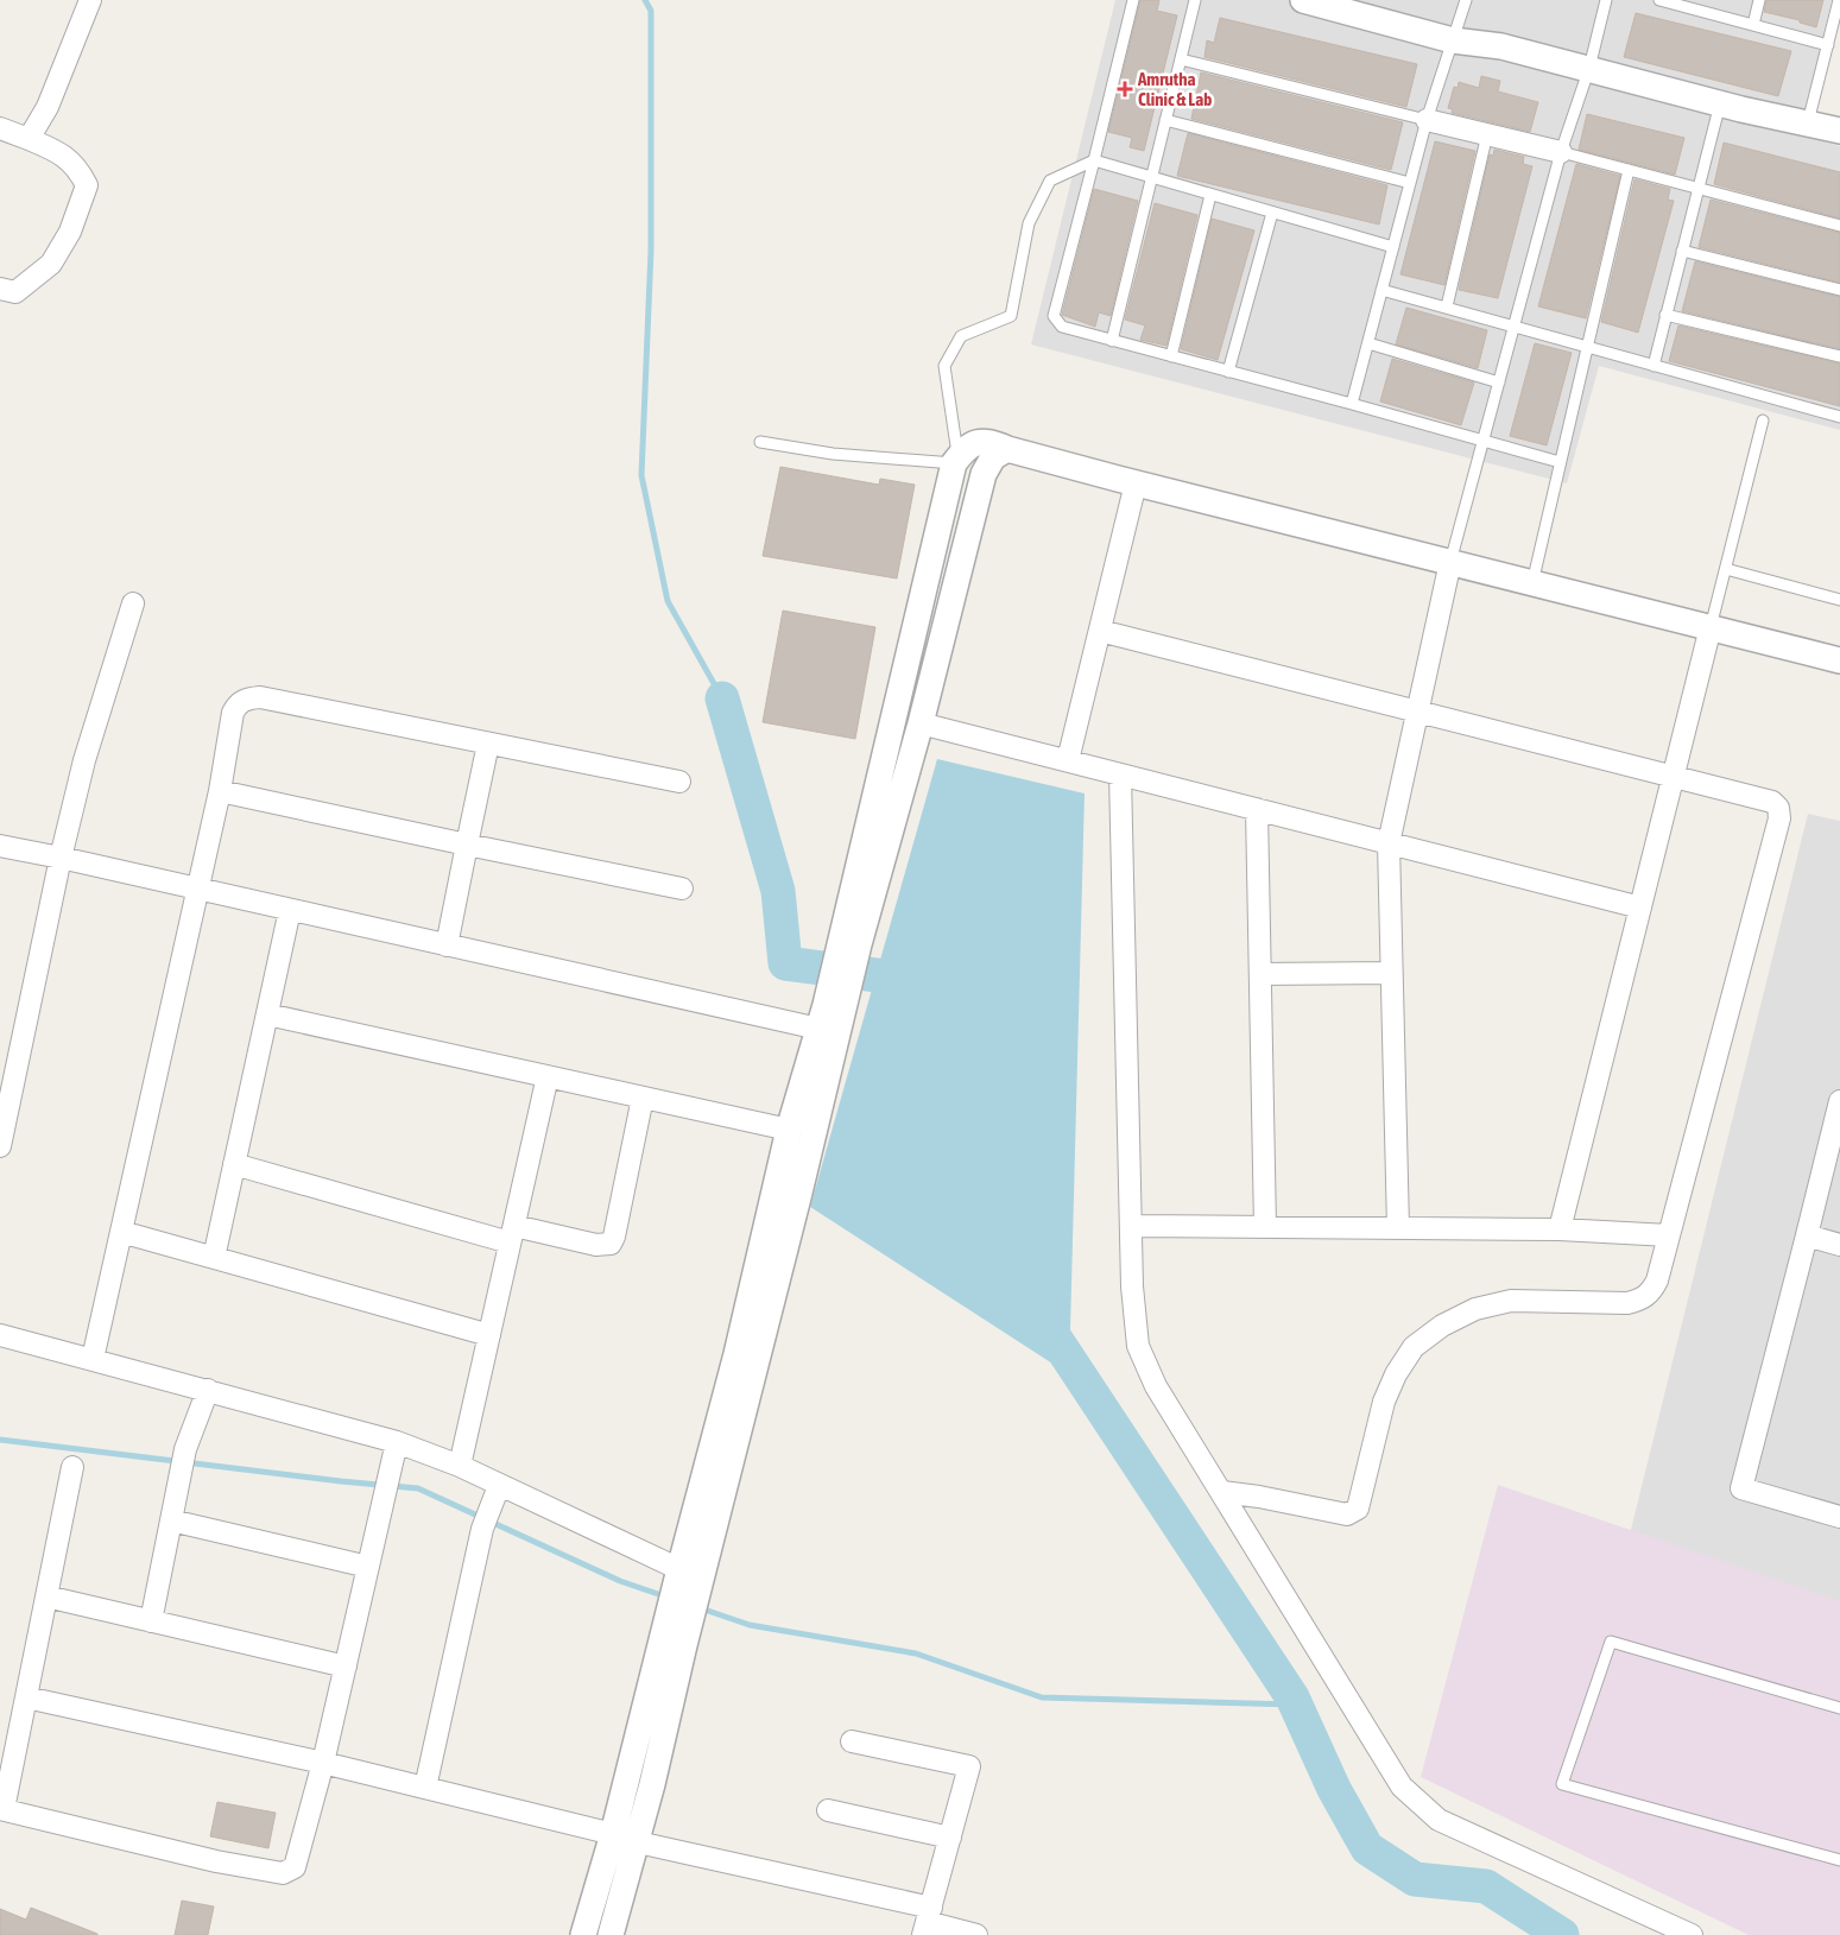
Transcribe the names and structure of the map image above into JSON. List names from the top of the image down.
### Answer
{
  "places": {
    "health": ["Amrutha Clinic & Lab"]
  }
}
